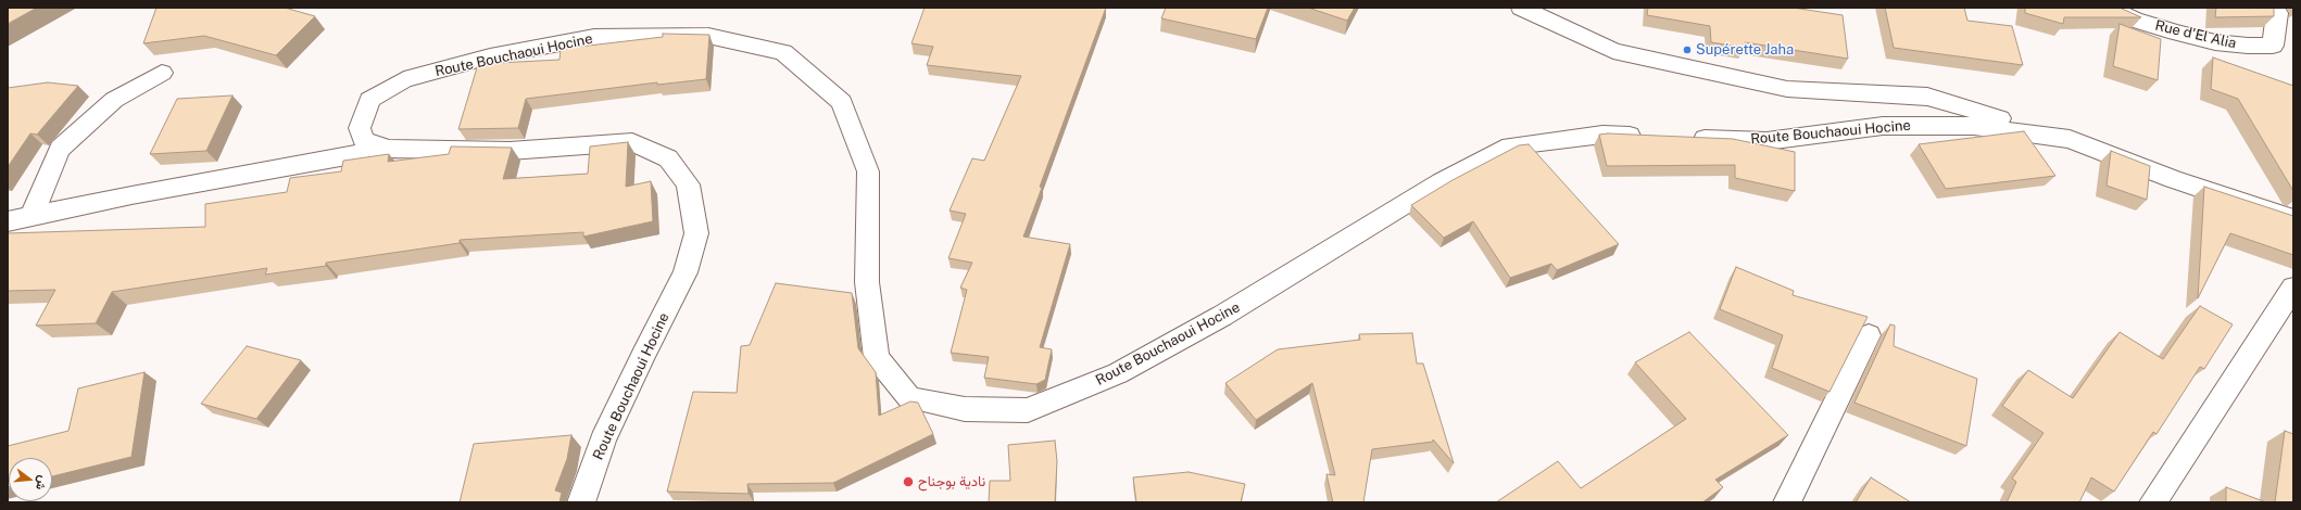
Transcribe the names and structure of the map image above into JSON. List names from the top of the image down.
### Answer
{
  "streets": {
    "street": ["Rue d'El Alia", "Route Bouchaoui Hocine"]
  },
  "places": ["Supérette Jaha", "نادية بوجناح"],
  "north": "right"
}
